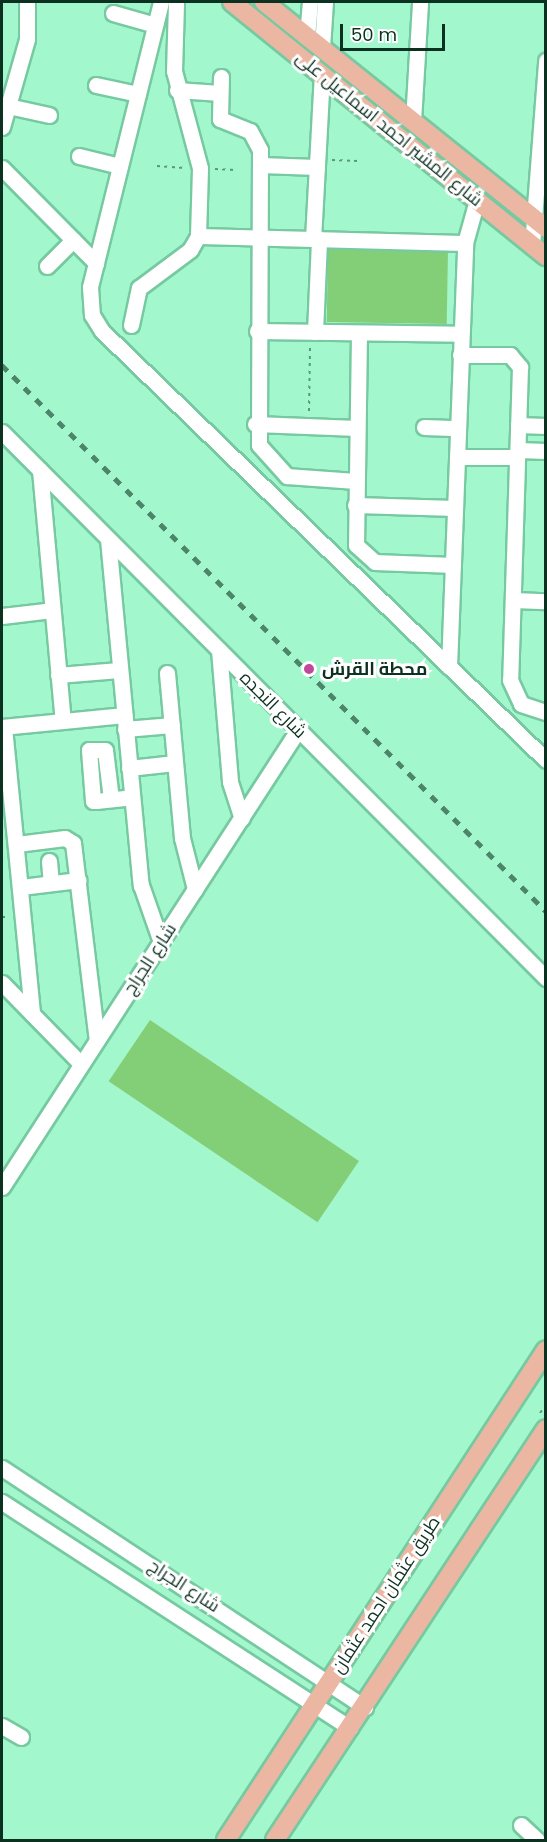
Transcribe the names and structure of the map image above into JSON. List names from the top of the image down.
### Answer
{
  "streets": {
    "main road": ["شارع المشير احمد اسماعيل على", "طريق عثمان احمد عثمان"],
    "street": ["شارع النجده", "شارع الجراج"]
  },
  "crossings": [
    ["شارع النجده", "شارع الجراج"],
    ["شارع الجراج", "طريق عثمان احمد عثمان"]
  ],
  "places": ["محطة القرش"],
  "scale_bar": "50 m"
}
